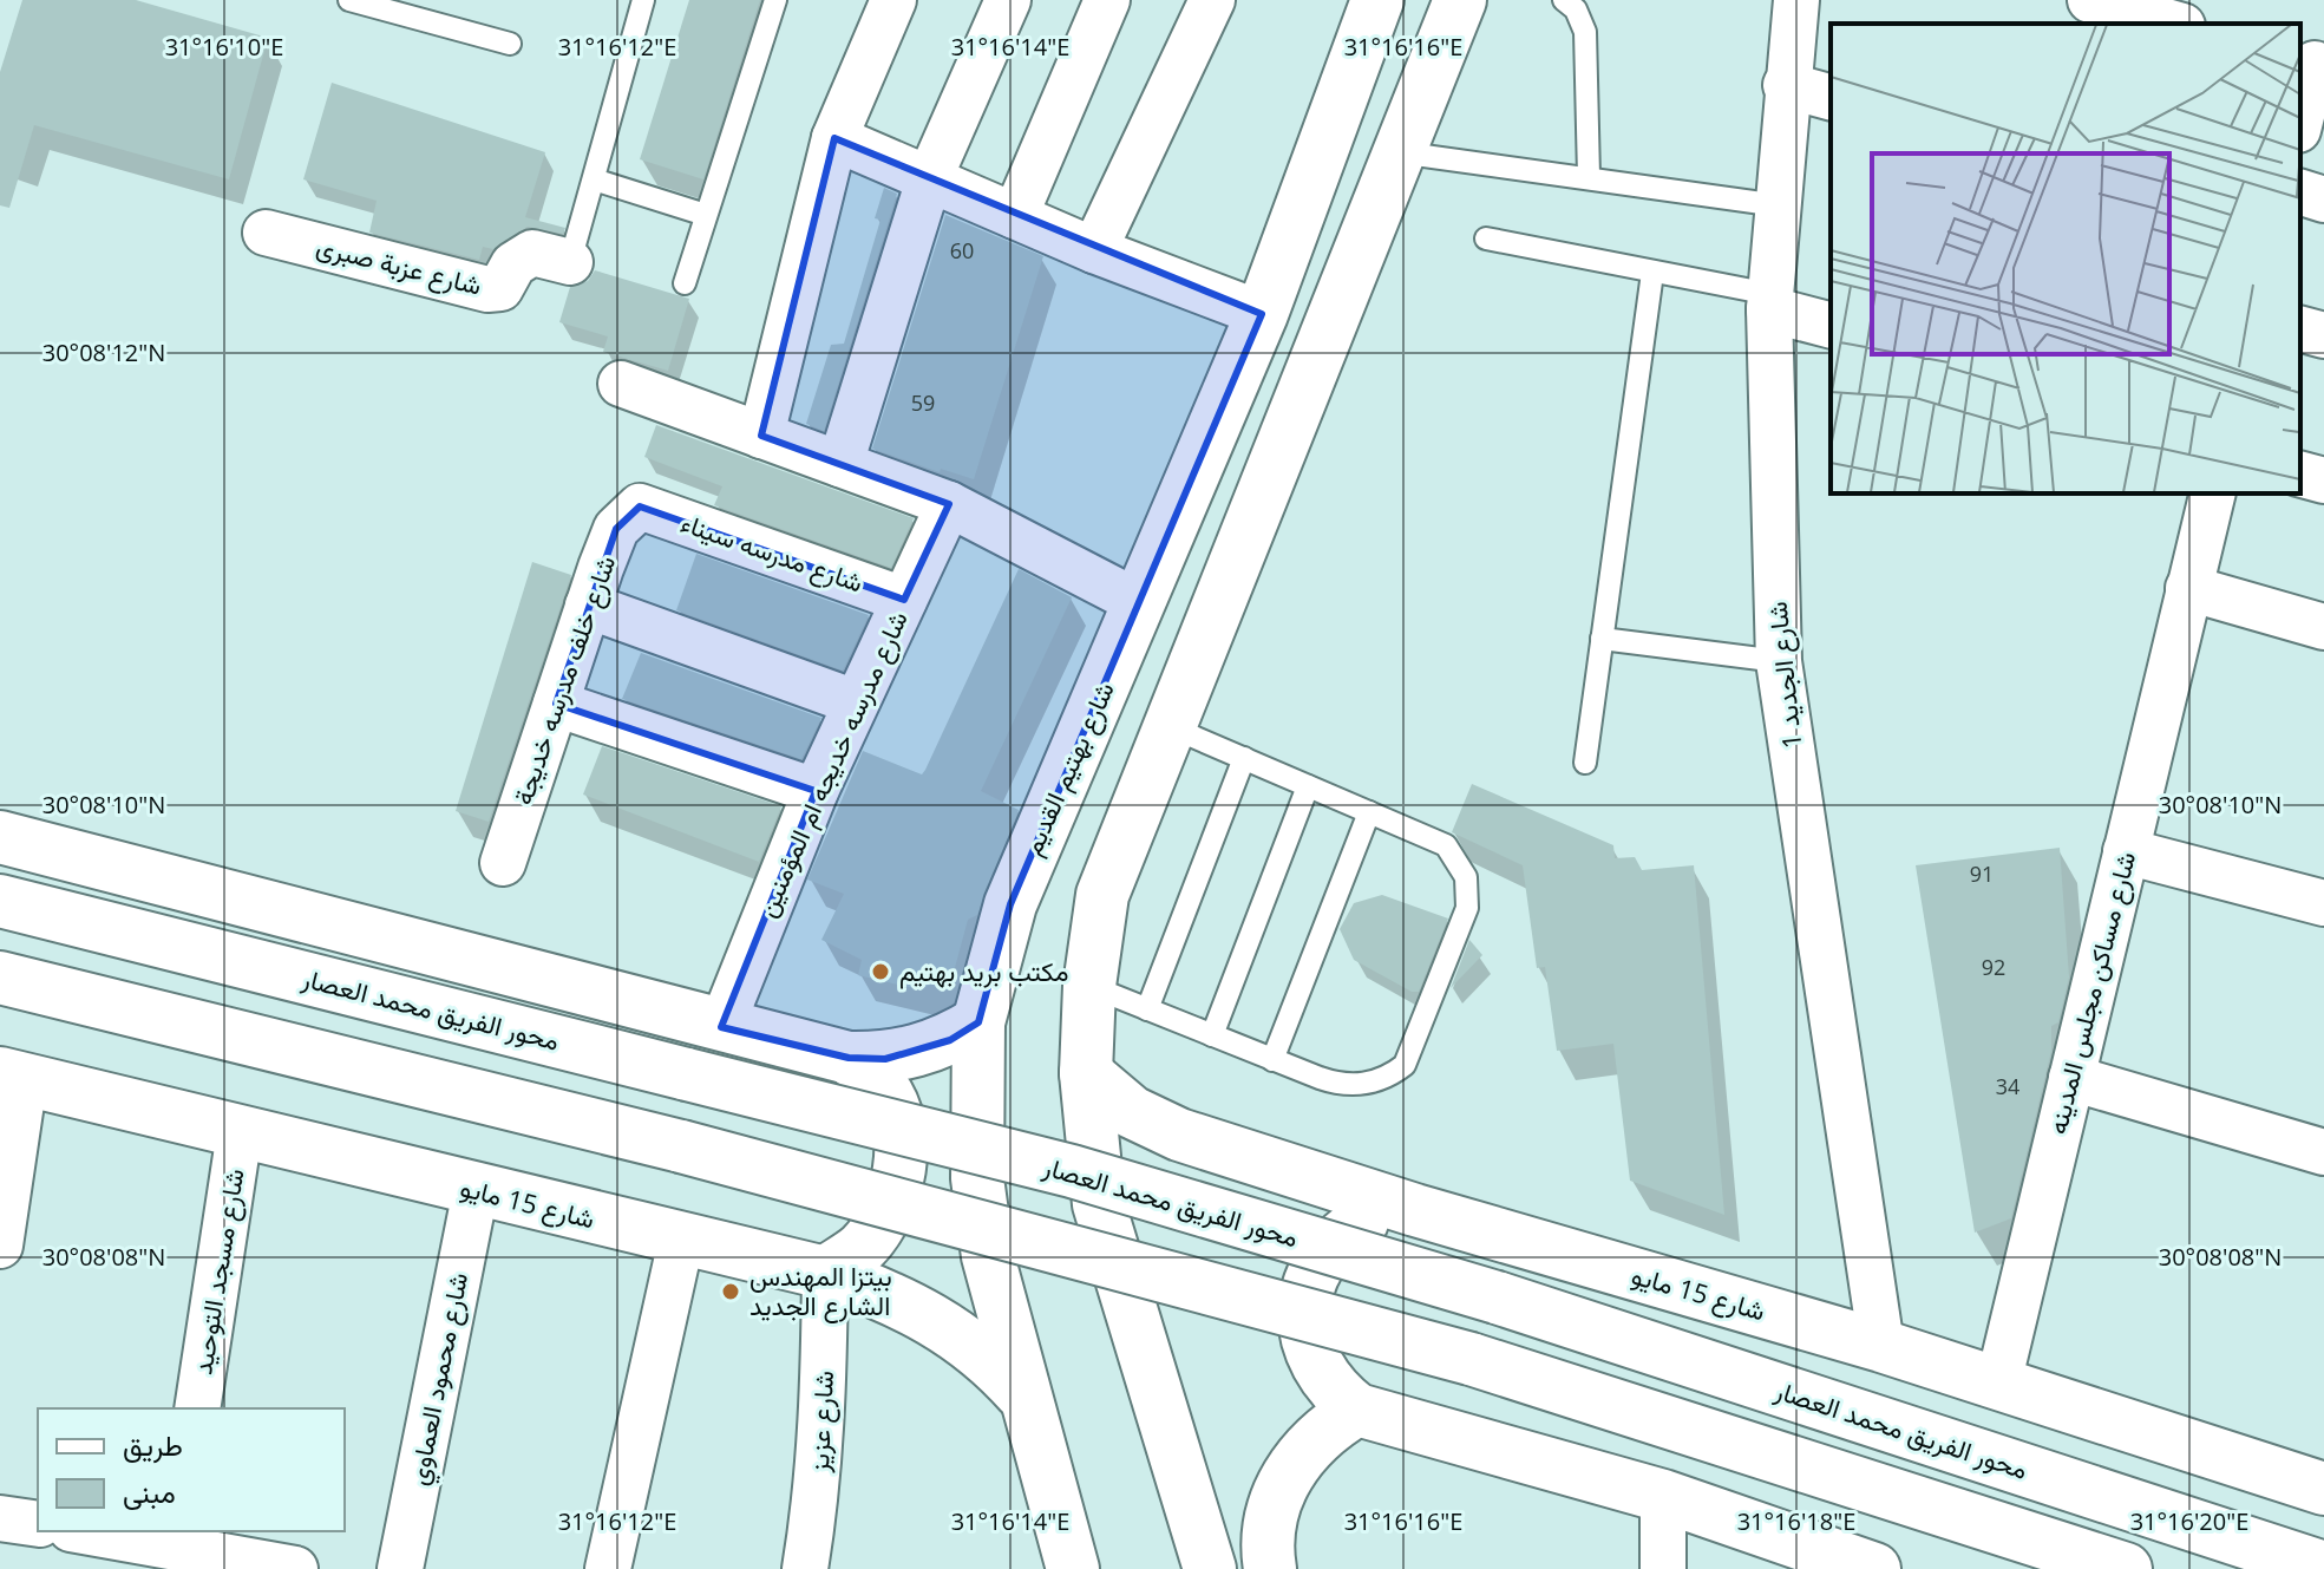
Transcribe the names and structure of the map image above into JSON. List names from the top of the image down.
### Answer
{
  "streets": {
    "main road": ["شارع بهتيم القديم", "محور الفريق محمد العصار", "شارع 15 مايو"],
    "street": [
      "شارع عزبة صبرى",
      "شارع مدرسه سيناء",
      "شارع الجديد 1",
      "شارع خلف مدرسه خديجة",
      "شارع مدرسه خديجه ام المؤمنين",
      "شارع مساكن مجلس المدينه",
      "شارع مسجد التوحيد",
      "شارع محمود العماوي",
      "شارع عزيز"
    ]
  },
  "crossings": [
    ["شارع مدرسه سيناء", "شارع خلف مدرسه خديجة"],
    ["شارع مدرسه سيناء", "شارع مدرسه خديجه ام المؤمنين"],
    ["شارع الجديد 1", "شارع 15 مايو"],
    ["شارع بهتيم القديم", "شارع 15 مايو"],
    ["شارع مساكن مجلس المدينه", "شارع 15 مايو"],
    ["شارع 15 مايو", "شارع مسجد التوحيد"],
    ["شارع 15 مايو", "شارع محمود العماوي"],
    ["شارع 15 مايو", "شارع عزيز"]
  ],
  "places": ["مكتب بريد بهتيم", "بيتزا المهندس الشارع الجديد"],
  "house_numbers": [
    "60",
    "59",
    "91",
    "92",
    "34"
  ],
  "legend": ["طريق", "مبنى"],
  "coordinates": [
    "31°16'10\"E",
    "31°16'12\"E",
    "31°16'14\"E",
    "31°16'16\"E",
    "30°08'12\"N",
    "30°08'10\"N",
    "30°08'08\"N",
    "31°16'18\"E",
    "31°16'20\"E"
  ]
}
